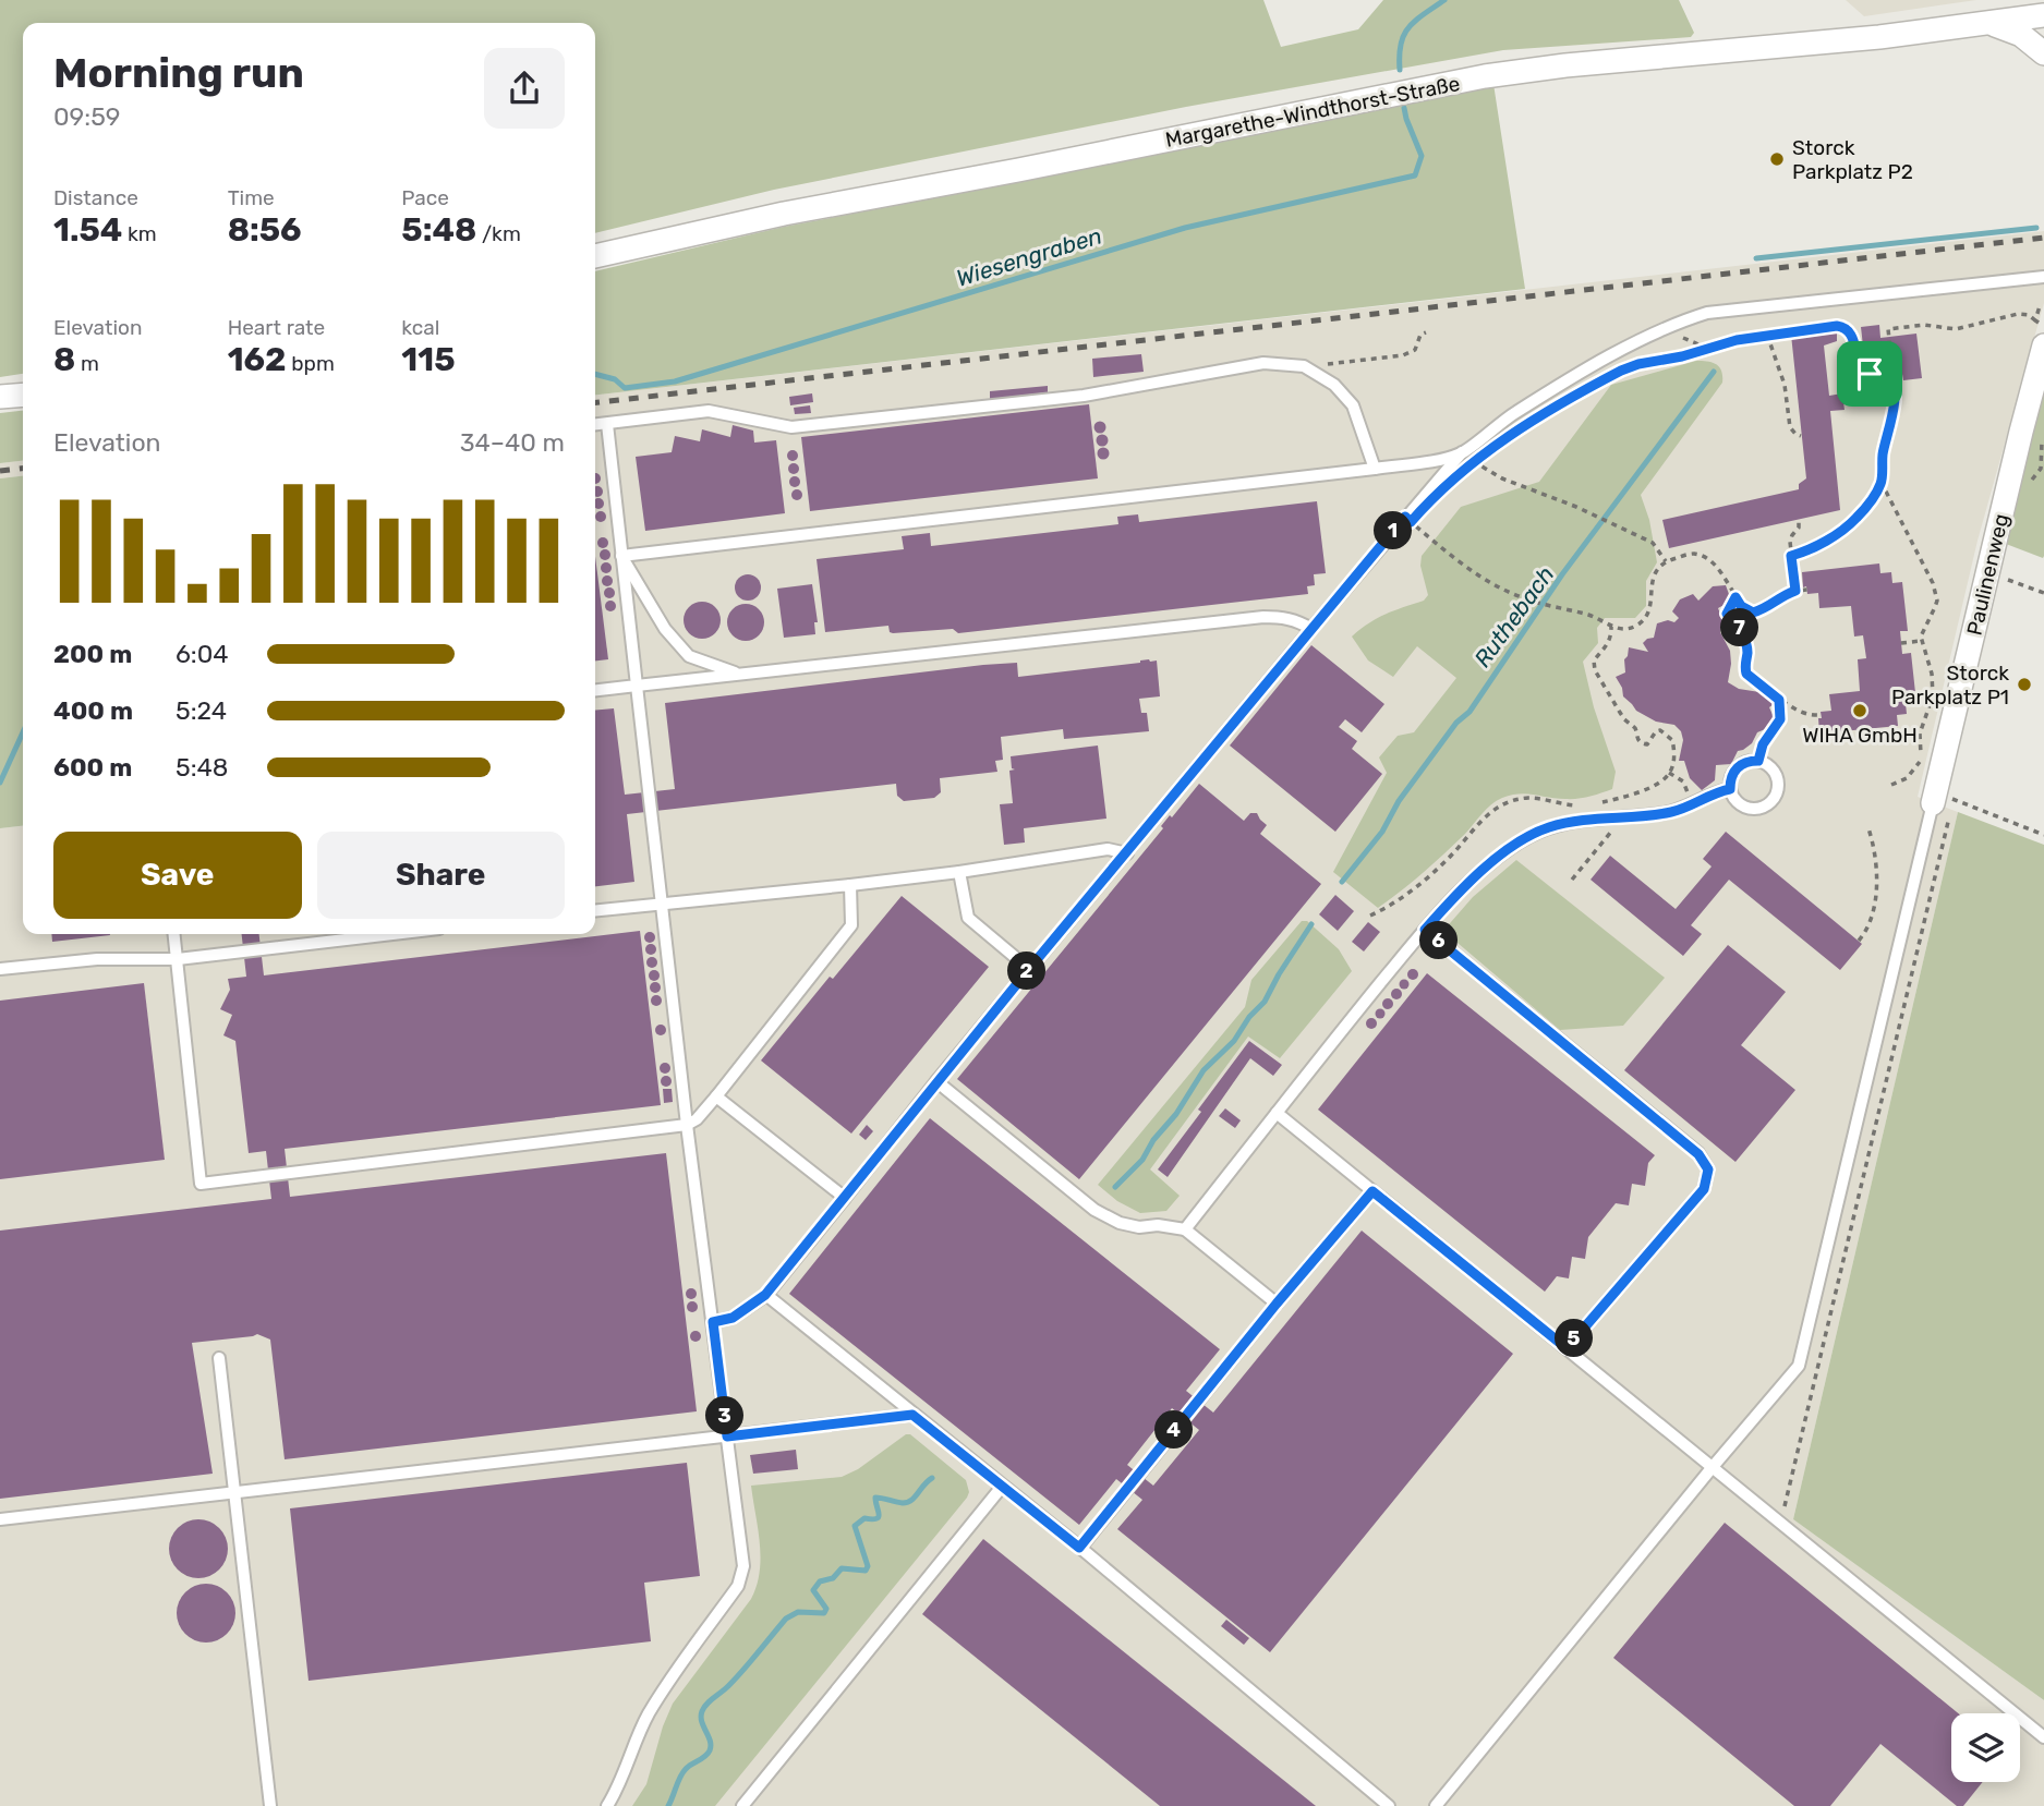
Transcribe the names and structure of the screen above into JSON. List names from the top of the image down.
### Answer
{
  "streets": {
    "street": ["Margarethe-Windthorst-Straße", "Paulinenweg"]
  },
  "water": ["Wiesengraben", "Ruthebach"],
  "places": ["Storck Parkplatz P2", "Storck Parkplatz P1", "WIHA GmbH"],
  "page": {
    "heading": ["Morning run", "09:59"],
    "stats": [
      ["Distance", "1.54 km"],
      ["Time", "8:56"],
      ["Pace", "5:48 /km"],
      ["Elevation", "8 m"],
      ["Heart rate", "162 bpm"],
      ["kcal", "115"]
    ],
    "chart": ["Elevation", "34–40 m"],
    "pins": [
      "1",
      "7",
      "6",
      "2",
      "5",
      "3",
      "4"
    ],
    "list": [
      {
        "name": "200 m",
        "note": "6:04"
      },
      {
        "name": "400 m",
        "note": "5:24"
      },
      {
        "name": "600 m",
        "note": "5:48"
      }
    ],
    "buttons": ["Save", "Share"]
  }
}
